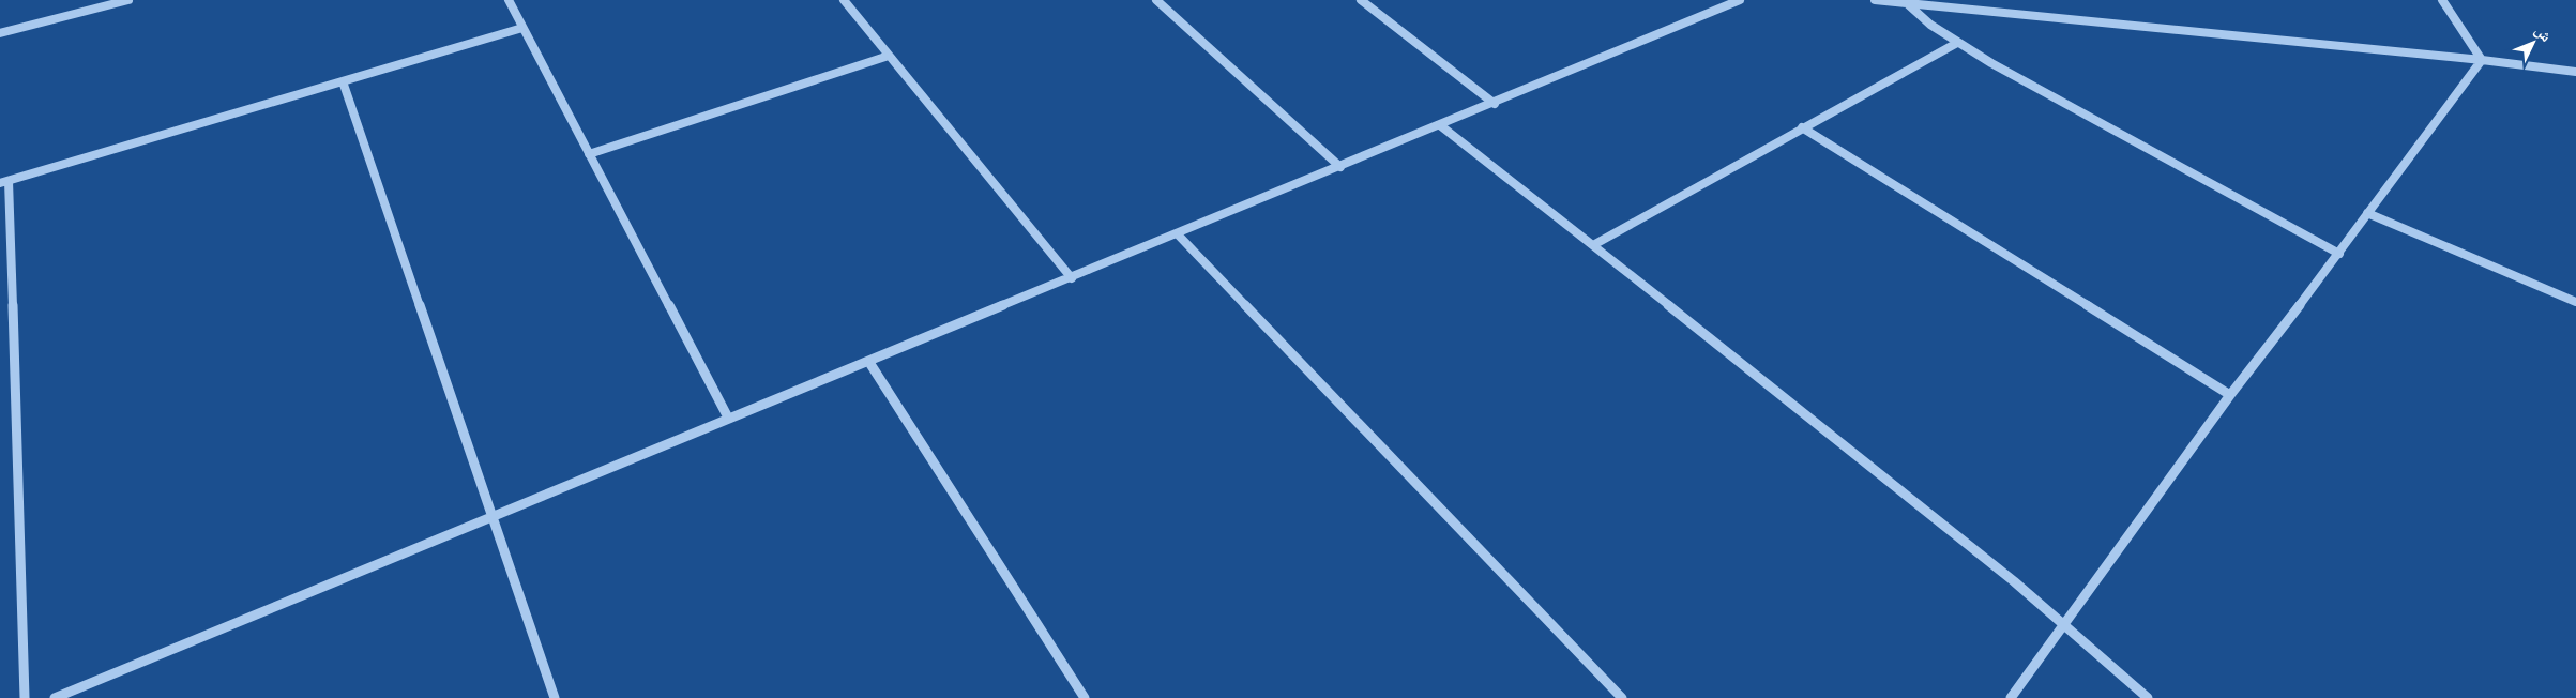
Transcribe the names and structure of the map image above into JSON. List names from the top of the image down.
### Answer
{
  "north": "top right"
}
